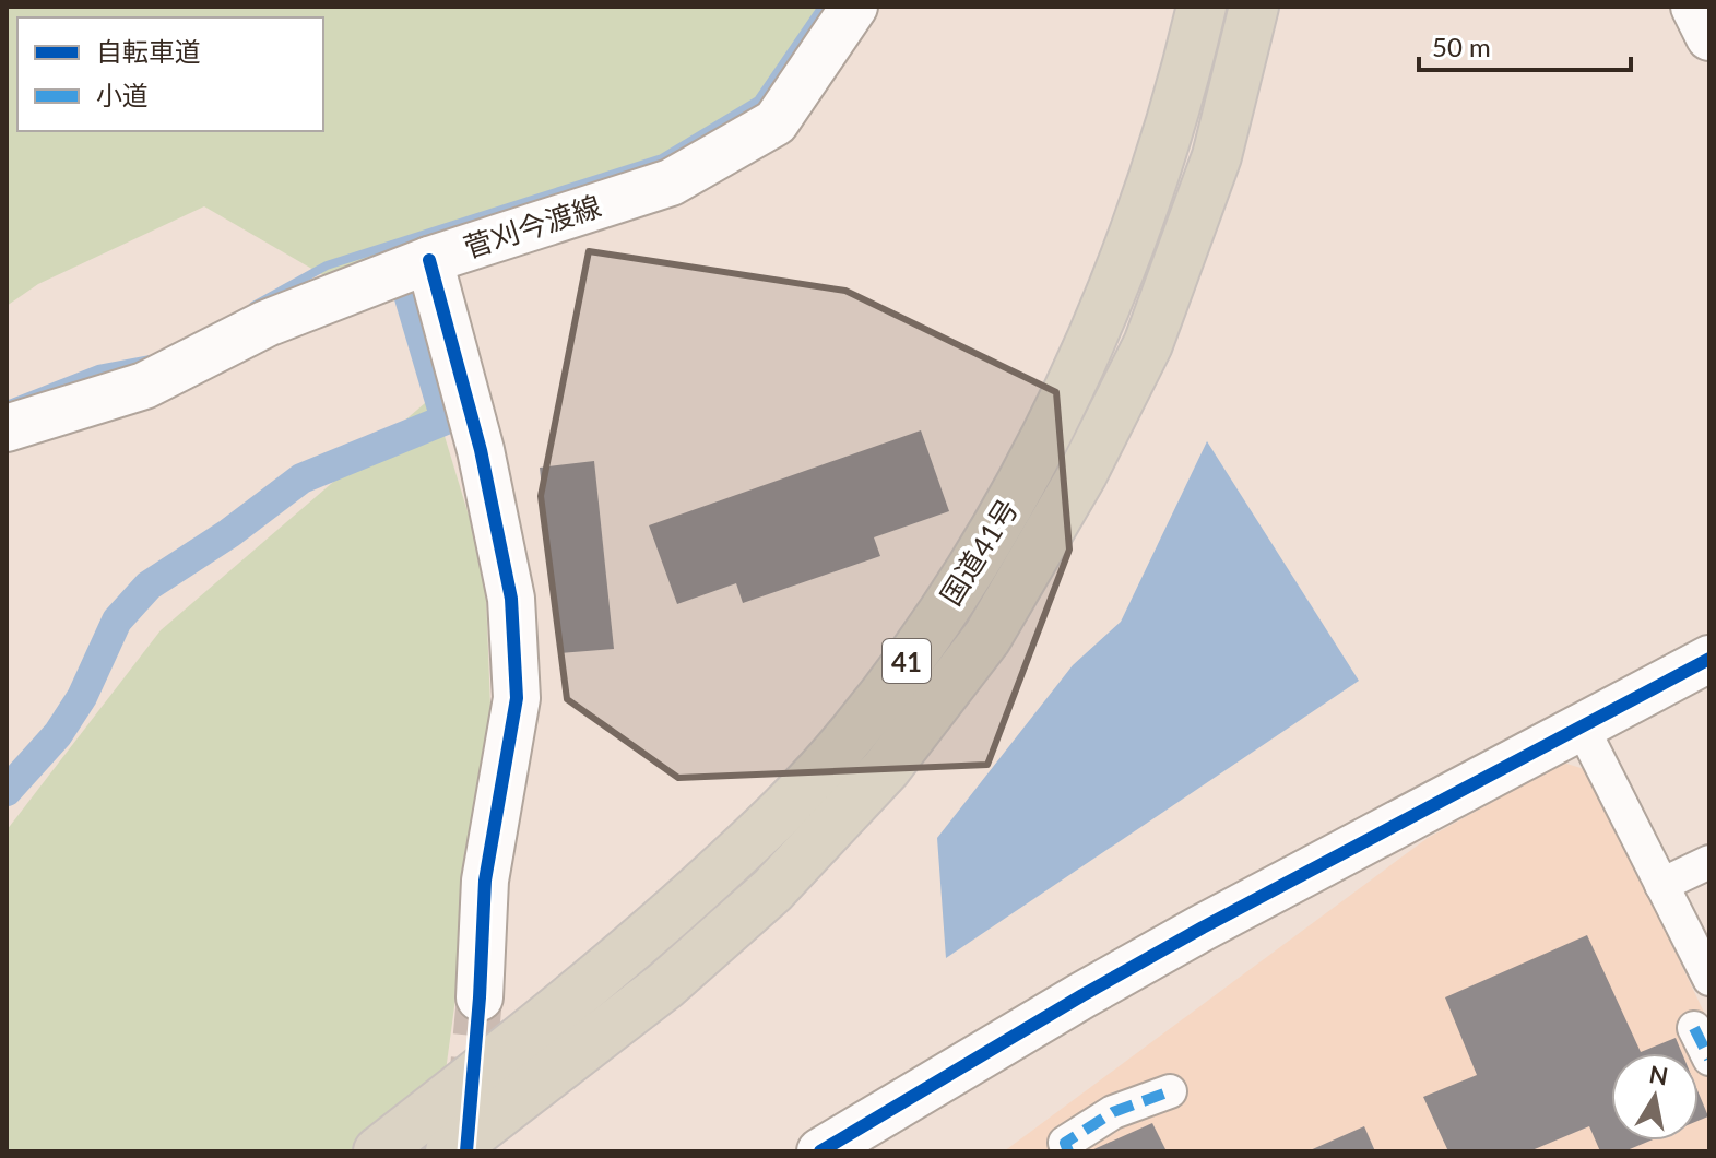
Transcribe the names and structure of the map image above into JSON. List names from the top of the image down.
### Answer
{
  "streets": {
    "highway": ["国道41号", "41"],
    "street": ["菅刈今渡線"]
  },
  "legend": ["自転車道", "小道"],
  "scale_bar": "50 m",
  "north": "top"
}
